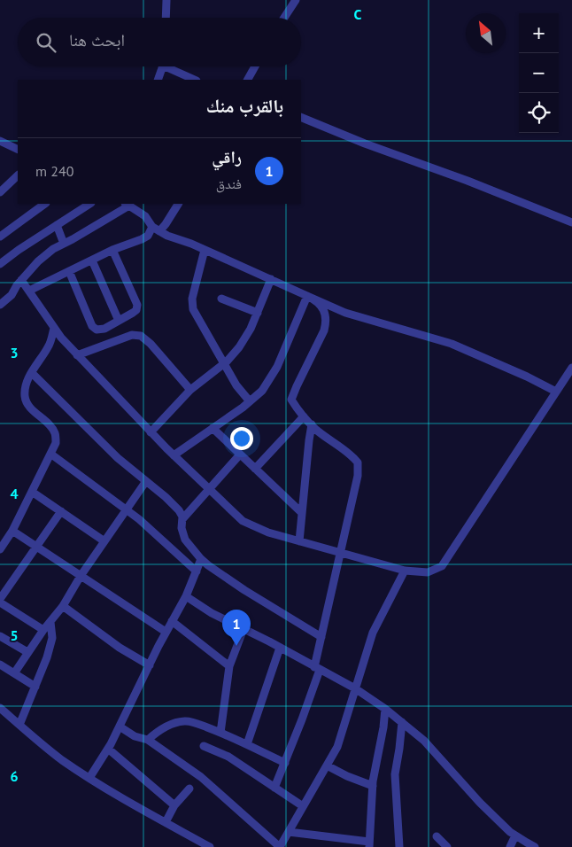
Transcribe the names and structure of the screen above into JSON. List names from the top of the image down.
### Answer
{
  "north": "top left",
  "page": {
    "map_buttons": ["+", "−"],
    "search": "ابحث هنا",
    "heading": "بالقرب منك",
    "list": [
      {
        "mark": "1",
        "name": "راقي",
        "note": "فندق",
        "value": "240 m"
      }
    ],
    "pins": "1"
  },
  "grid": {
    "columns": ["C"],
    "rows": [
      "3",
      "4",
      "5",
      "6"
    ]
  }
}
